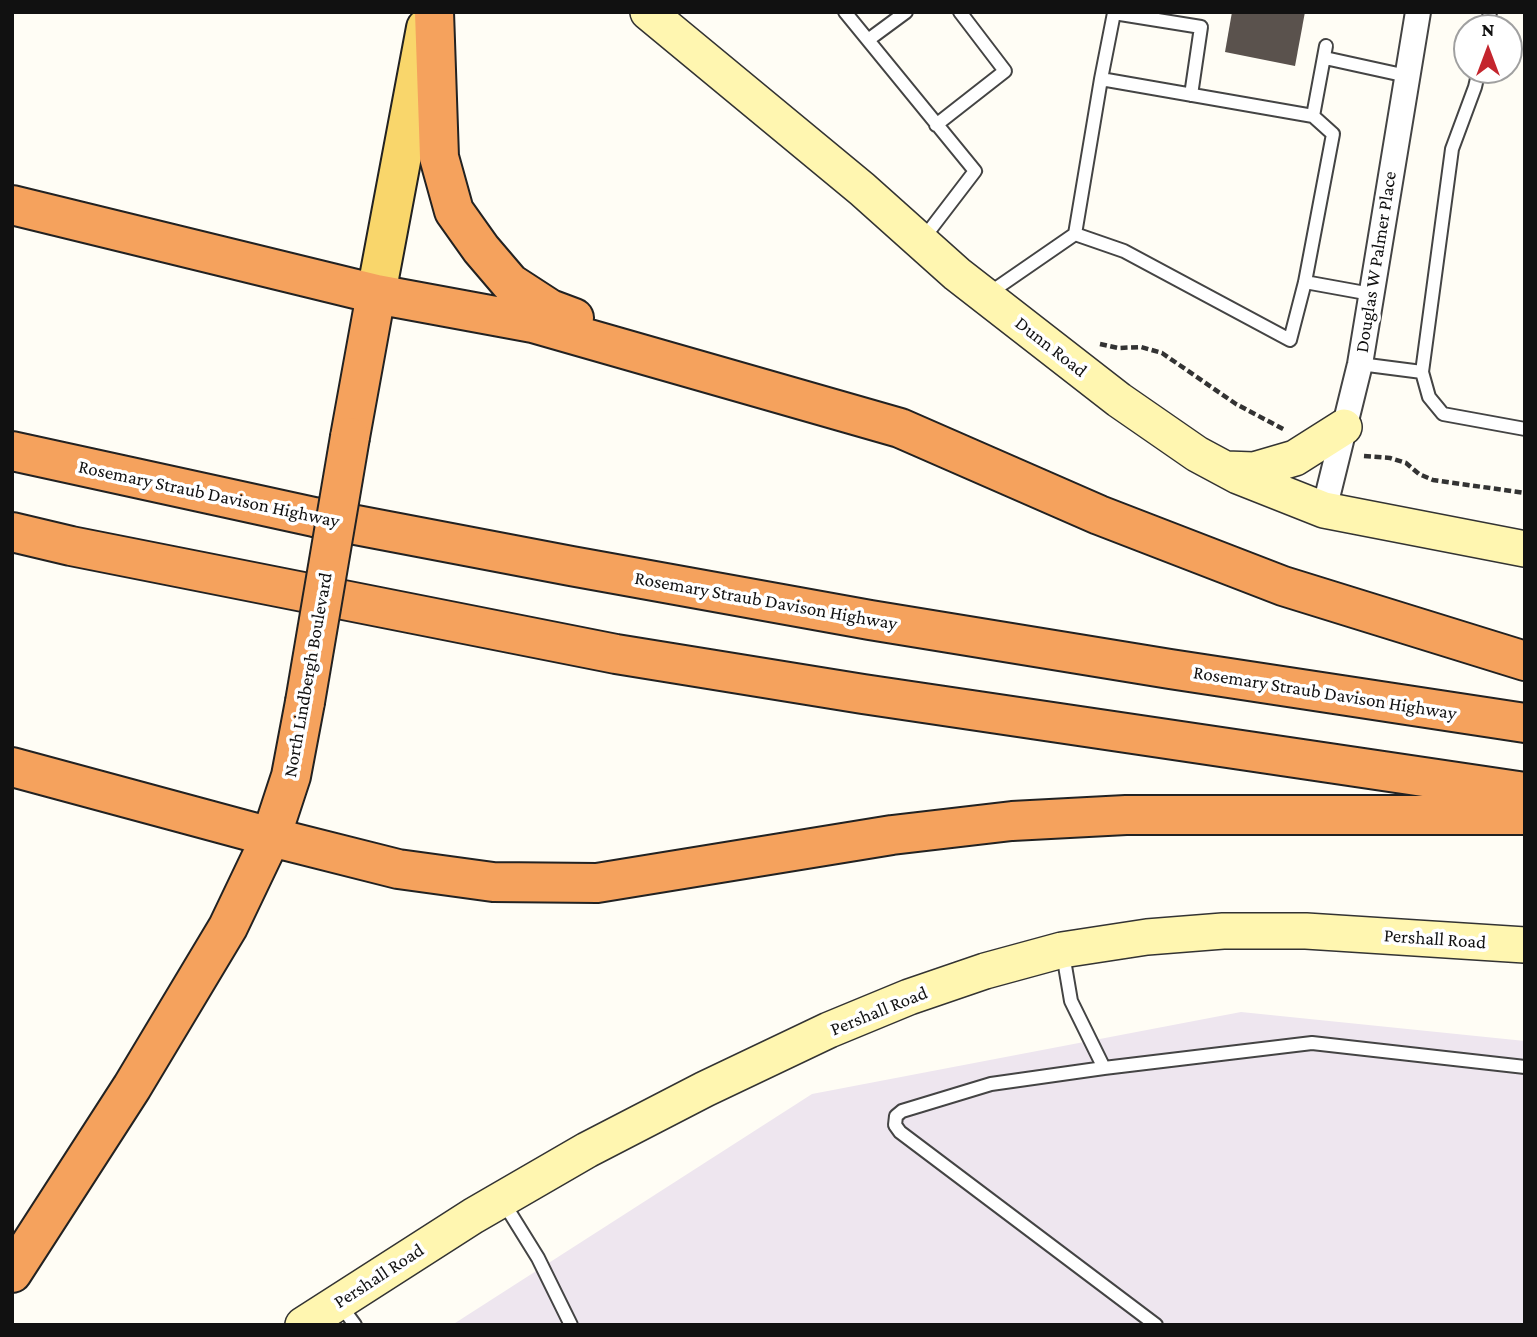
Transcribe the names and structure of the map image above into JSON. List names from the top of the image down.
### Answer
{
  "streets": {
    "highway": ["Rosemary Straub Davison Highway", "North Lindbergh Boulevard"],
    "street": ["Douglas W Palmer Place", "Dunn Road", "Pershall Road"]
  },
  "crossings": [
    ["Douglas W Palmer Place", "Dunn Road"]
  ],
  "north": "top"
}
